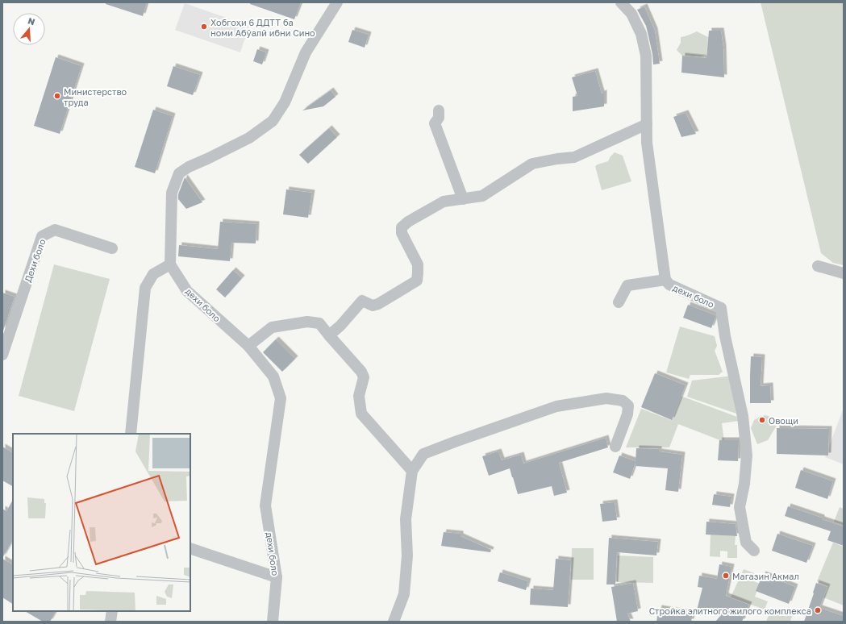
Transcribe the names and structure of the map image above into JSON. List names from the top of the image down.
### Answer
{
  "streets": {
    "street": ["Дехи боло", "дехи боло"]
  },
  "places": [
    "Хобгоҳи 6 ДДТТ ба номи Абӯалӣ ибни Сино",
    "Министерство труда",
    "Овощи",
    "Магазин Акмал",
    "Стройка элитного жилого комплекса"
  ],
  "north": "top"
}
